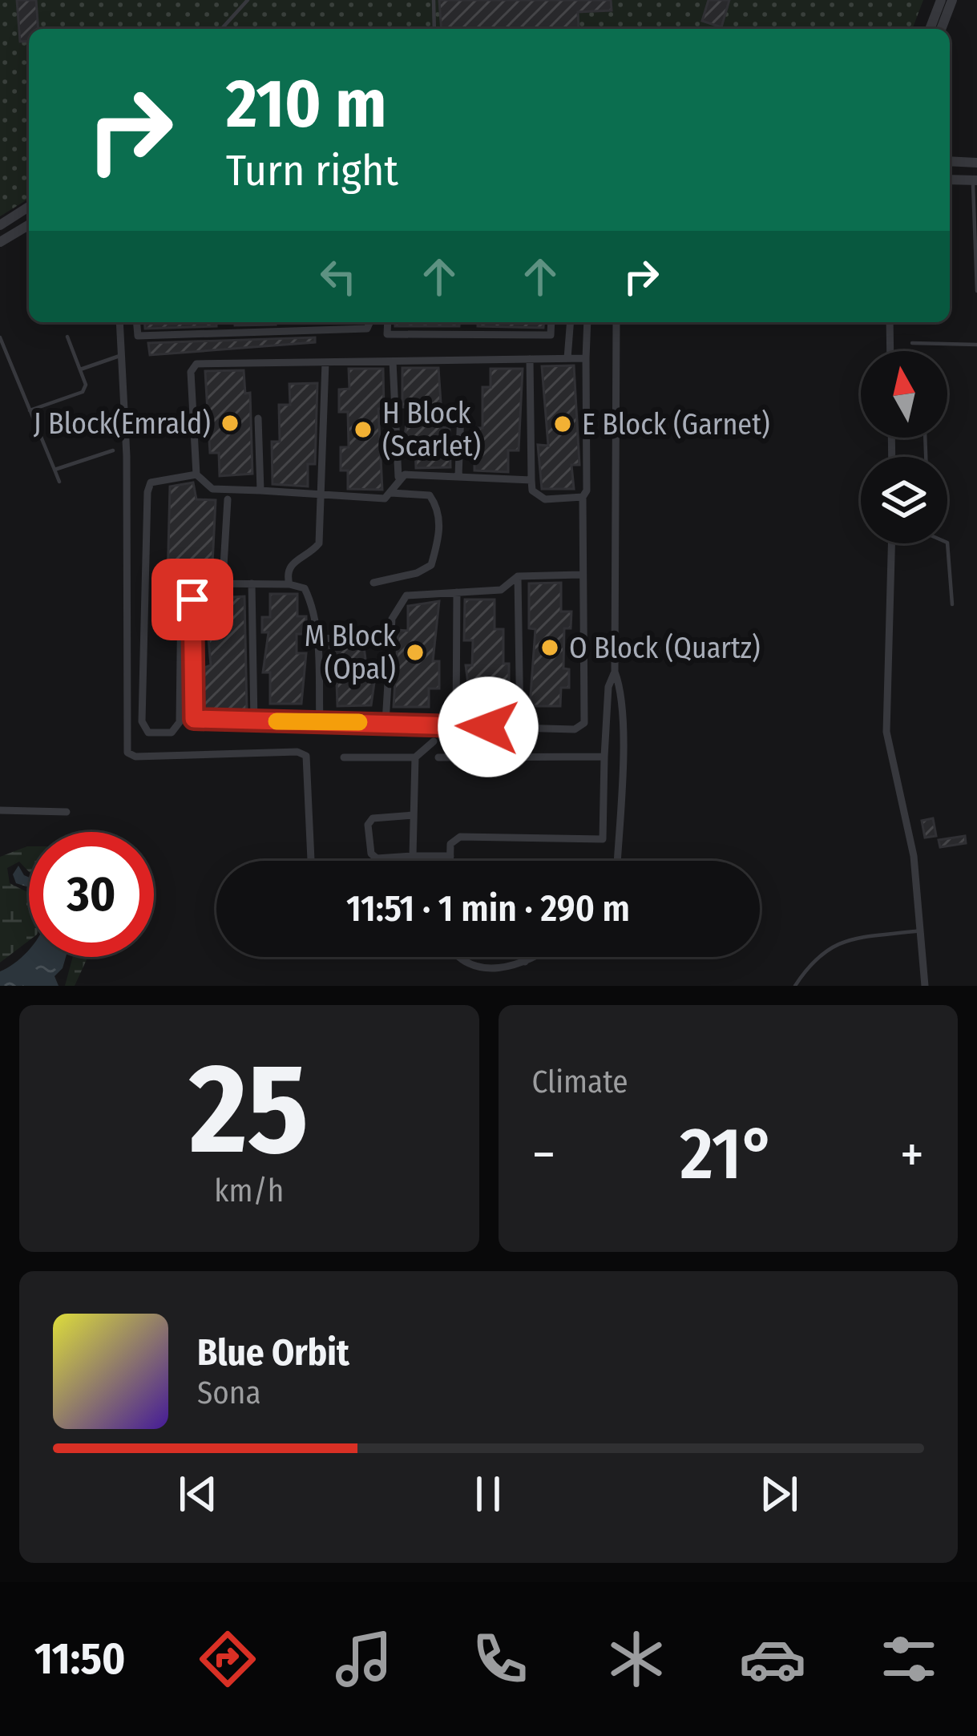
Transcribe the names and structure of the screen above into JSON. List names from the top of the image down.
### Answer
{
  "places": [
    "J Block(Emrald)",
    "E Block (Garnet)",
    "H Block (Scarlet)",
    "O Block (Quartz)",
    "M Block (Opal)"
  ],
  "north": "top",
  "page": {
    "turn": ["210 m", "Turn right"],
    "limit": "30",
    "trip": "11:51 · 1 min · 290 m",
    "tile": [
      ["25", "km/h"],
      "Climate"
    ],
    "heat": ["−", "21°", "+"],
    "song": ["Blue Orbit", "Sona"],
    "tabs": "11:50"
  }
}
